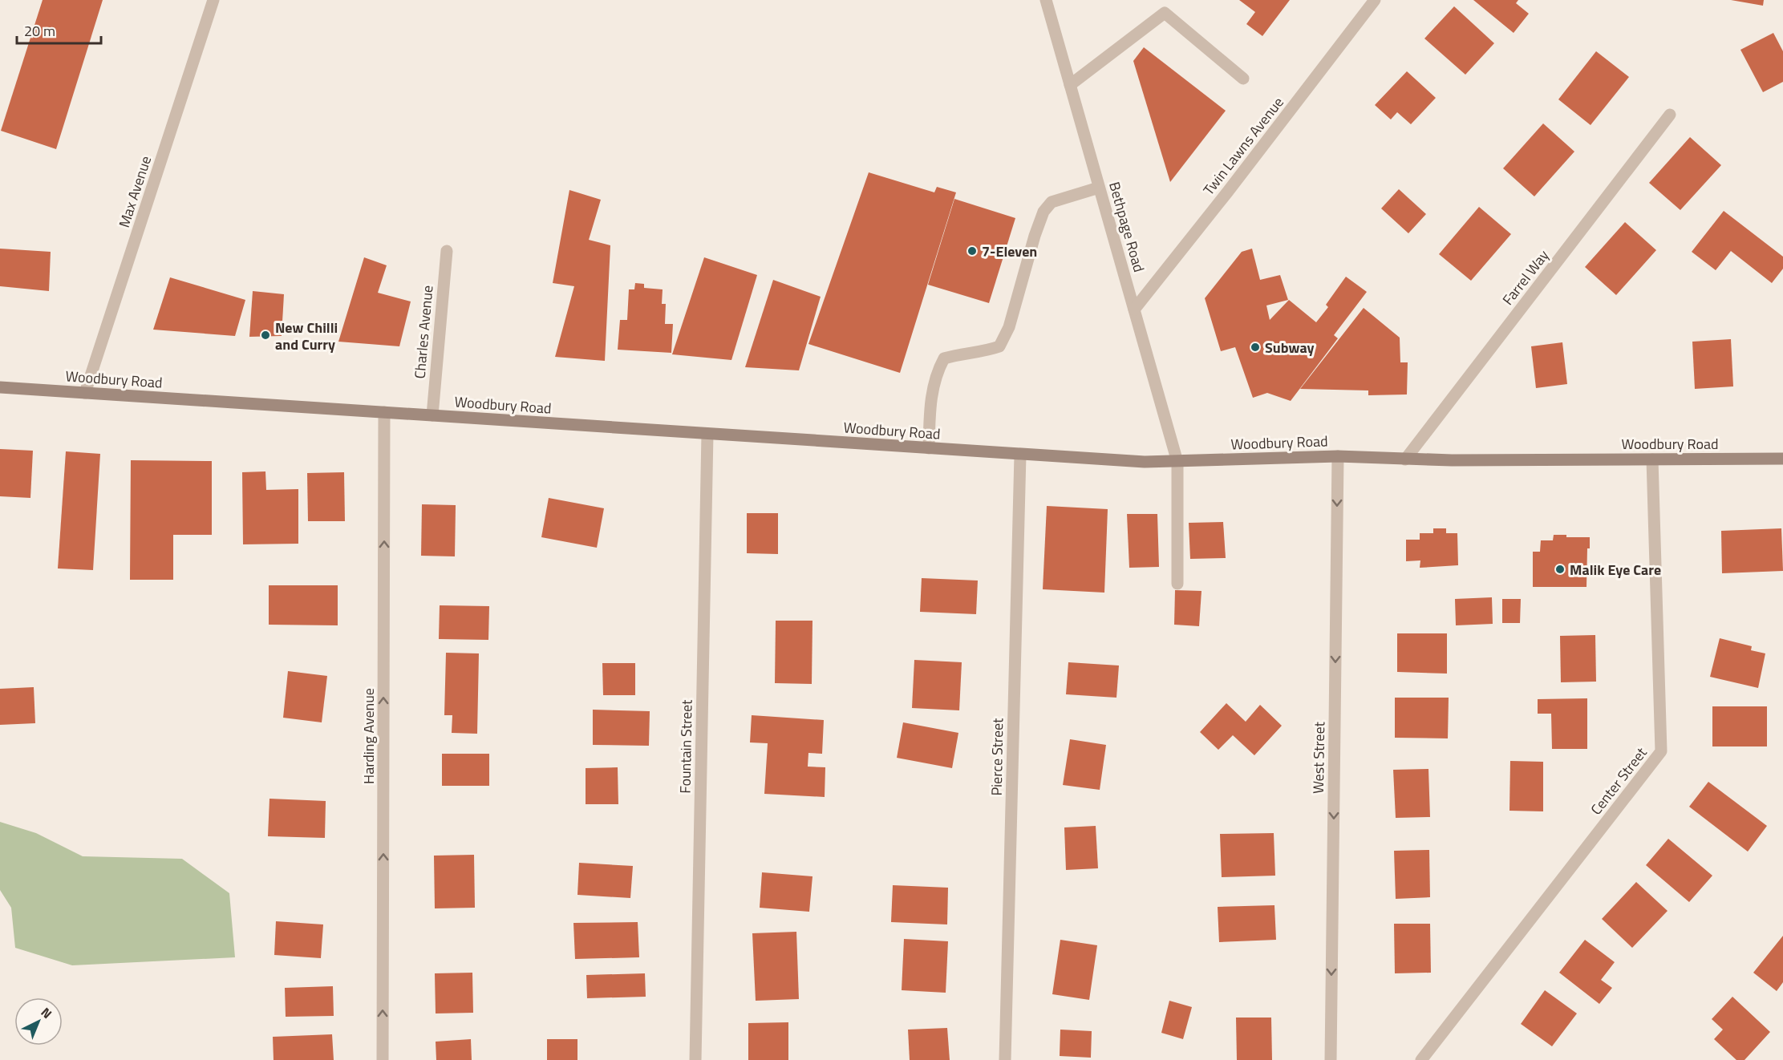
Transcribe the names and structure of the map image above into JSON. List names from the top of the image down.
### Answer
{
  "streets": {
    "main road": ["Woodbury Road"],
    "street": [
      "Twin Lawns Avenue",
      "Max Avenue",
      "Bethpage Road",
      "Farrel Way",
      "Charles Avenue",
      "Harding Avenue",
      "Fountain Street",
      "Pierce Street",
      "West Street",
      "Center Street"
    ]
  },
  "crossings": [
    ["Twin Lawns Avenue", "Bethpage Road"],
    ["Max Avenue", "Woodbury Road"],
    ["Bethpage Road", "Woodbury Road"],
    ["Farrel Way", "Woodbury Road"],
    ["Charles Avenue", "Woodbury Road"],
    ["Woodbury Road", "Harding Avenue"],
    ["Woodbury Road", "Fountain Street"],
    ["Woodbury Road", "Pierce Street"],
    ["Woodbury Road", "West Street"],
    ["Woodbury Road", "Center Street"]
  ],
  "one_way": ["Harding Avenue", "West Street"],
  "places": [
    "7-Eleven",
    "New Chilli and Curry",
    "Subway",
    "Malik Eye Care"
  ],
  "scale_bar": "20 m",
  "north": "top right"
}
